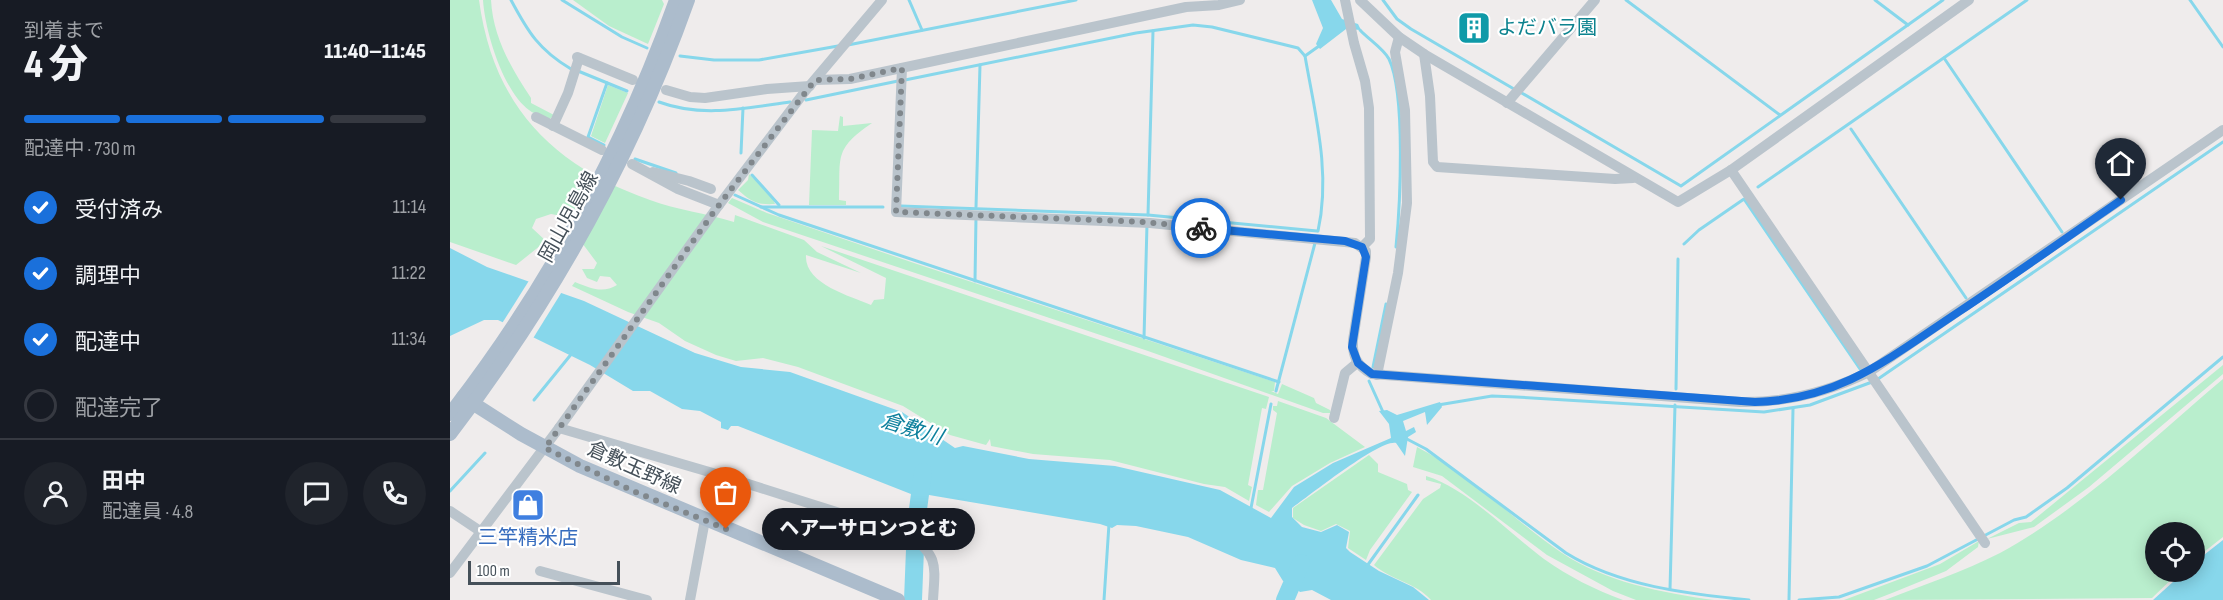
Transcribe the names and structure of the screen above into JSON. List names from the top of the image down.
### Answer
{
  "streets": {
    "main road": ["岡山児島線", "倉敷玉野線"]
  },
  "crossings": [
    ["岡山児島線", "倉敷玉野線"]
  ],
  "water": ["倉敷川"],
  "places": {
    "building": ["よだバラ園"],
    "shop": ["三竿精米店"],
    "other": ["ヘアーサロンつとむ"]
  },
  "scale_bar": "100 m",
  "page": {
    "heading": ["4 分", "到着まで", "11:40–11:45"],
    "panel": ["田中", "配達員 · 4.8"],
    "bar": "配達中 · 730 m",
    "list": [
      ["受付済み", "11:14"],
      ["調理中", "11:22"],
      ["配達中", "11:34"],
      "配達完了"
    ],
    "bubble": "ヘアーサロンつとむ",
    "scale": "100 m"
  }
}
